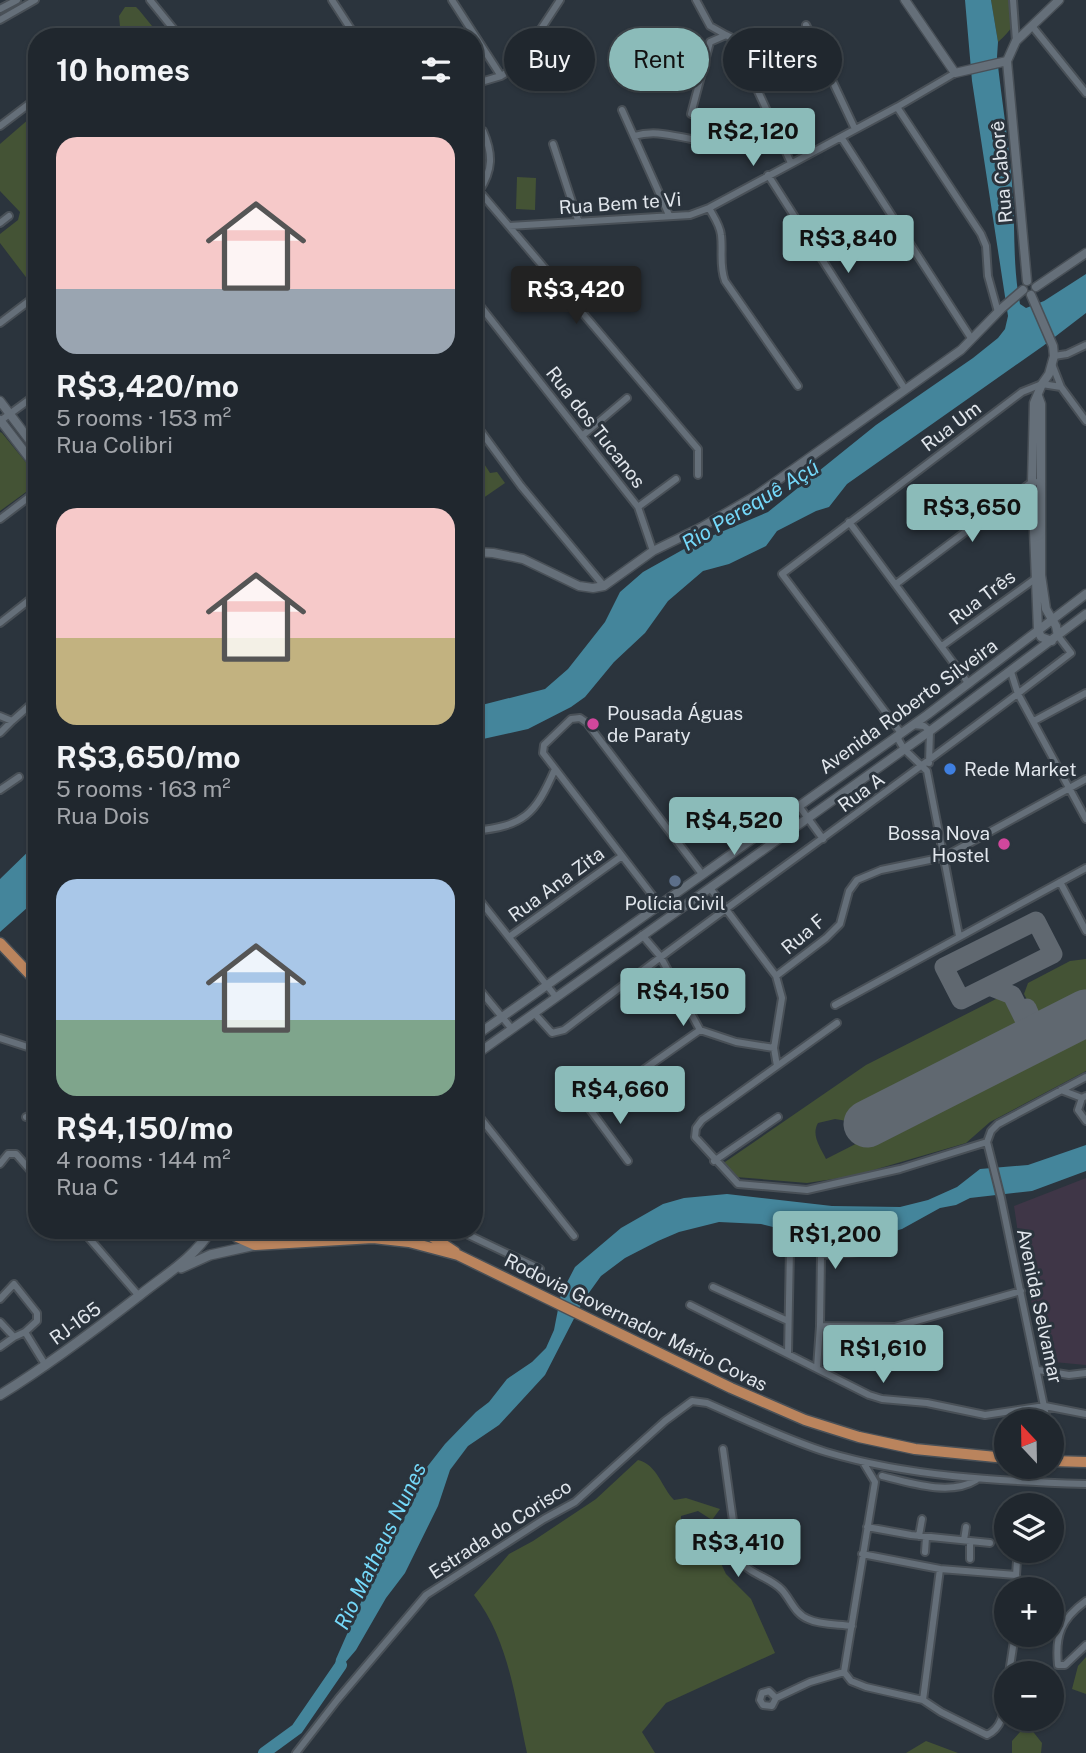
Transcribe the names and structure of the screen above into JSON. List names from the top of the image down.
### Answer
{
  "streets": {
    "highway": ["Rodovia Governador Mário Covas"],
    "main road": ["RJ-165"],
    "street": [
      "Rua Caborê",
      "Rua Bem te Vi",
      "Rua Um",
      "Rua dos Tucanos",
      "Rua Três",
      "Avenida Roberto Silveira",
      "Rua A",
      "Rua Ana Zita",
      "Rua F",
      "Avenida Selvamar",
      "Estrada do Corisco"
    ]
  },
  "crossings": [
    ["Rua Um", "Avenida Roberto Silveira"],
    ["Avenida Roberto Silveira", "Rua A"],
    ["Rodovia Governador Mário Covas", "RJ-165"]
  ],
  "water": ["Rio Perequê Açú", "Rio Matheus Nunes"],
  "places": [
    "Pousada Águas de Paraty",
    "Rede Market",
    "Bossa Nova Hostel",
    "Polícia Civil"
  ],
  "north": "top",
  "page": {
    "chip": ["Buy", "Rent", "Filters"],
    "heading": "10 homes",
    "price": [
      "R$2,120",
      "R$3,840",
      "R$3,420",
      "R$3,650",
      "R$4,520",
      "R$4,150",
      "R$4,660",
      "R$1,200",
      "R$1,610",
      "R$3,410"
    ],
    "list": [
      {
        "name": "R$3,420/mo",
        "note": "5 rooms · 153 m² · Rua Colibri"
      },
      {
        "name": "R$3,650/mo",
        "note": "5 rooms · 163 m² · Rua Dois"
      },
      {
        "name": "R$4,150/mo",
        "note": "4 rooms · 144 m² · Rua C"
      }
    ],
    "map_buttons": ["+", "−"]
  }
}
